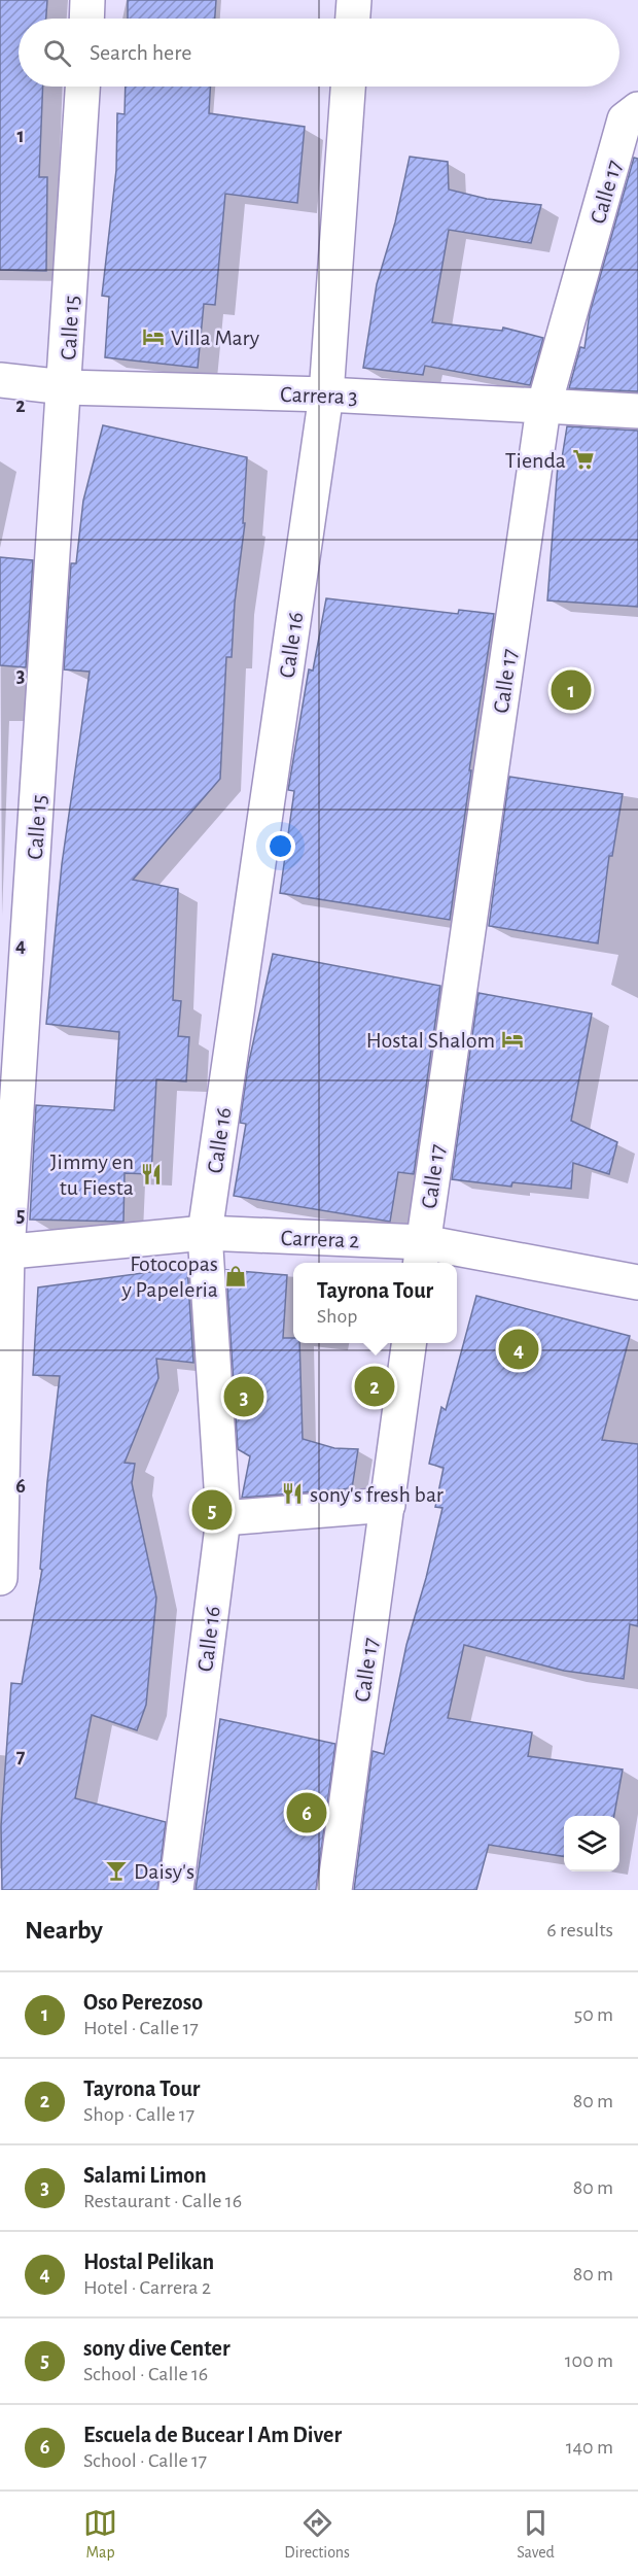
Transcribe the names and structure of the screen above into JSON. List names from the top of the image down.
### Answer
{
  "streets": {
    "street": [
      "Calle 17",
      "Calle 15",
      "Carrera 3",
      "Calle 16",
      "Carrera 2"
    ]
  },
  "crossings": [
    ["Calle 17", "Carrera 3"],
    ["Calle 17", "Carrera 2"],
    ["Calle 15", "Carrera 3"],
    ["Calle 15", "Carrera 2"],
    ["Carrera 3", "Calle 16"],
    ["Calle 16", "Carrera 2"]
  ],
  "places": {
    "hotel": ["Villa Mary", "Hostal Shalom"],
    "supermarket": ["Tienda"],
    "restaurant": ["Jimmy en tu Fiesta", "sony's fresh bar"],
    "shop": ["Fotocopas y Papeleria"],
    "bar": ["Daisy's"]
  },
  "page": {
    "search": "Search here",
    "pins": [
      "1",
      "4",
      "2",
      "3",
      "5",
      "6"
    ],
    "popup": ["Tayrona Tour", "Shop"],
    "heading": ["Nearby", "6 results"],
    "list": [
      {
        "mark": "1",
        "name": "Oso Perezoso",
        "note": "Hotel · Calle 17",
        "value": "50 m"
      },
      {
        "mark": "2",
        "name": "Tayrona Tour",
        "note": "Shop · Calle 17",
        "value": "80 m"
      },
      {
        "mark": "3",
        "name": "Salami Limon",
        "note": "Restaurant · Calle 16",
        "value": "80 m"
      },
      {
        "mark": "4",
        "name": "Hostal Pelikan",
        "note": "Hotel · Carrera 2",
        "value": "80 m"
      },
      {
        "mark": "5",
        "name": "sony dive Center",
        "note": "School · Calle 16",
        "value": "100 m"
      },
      {
        "mark": "6",
        "name": "Escuela de Bucear I Am Diver",
        "note": "School · Calle 17",
        "value": "140 m"
      }
    ],
    "nav": ["Map", "Directions", "Saved"]
  },
  "grid": {
    "rows": [
      "1",
      "2",
      "3",
      "4",
      "5",
      "6",
      "7"
    ]
  }
}
